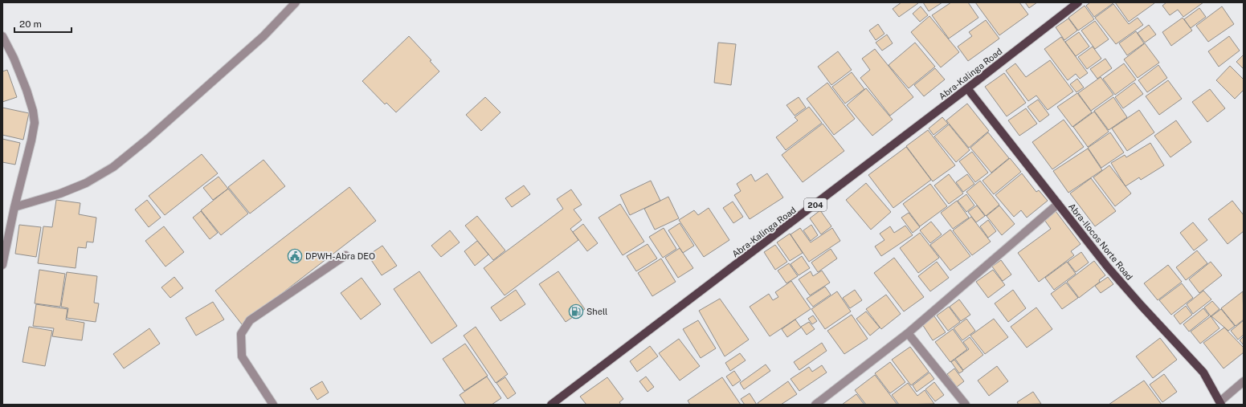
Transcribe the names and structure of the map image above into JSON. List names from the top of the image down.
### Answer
{
  "streets": {
    "main road": ["Abra-Kalinga Road", "204", "Abra-Ilocos Norte Road"]
  },
  "crossings": [
    ["Abra-Kalinga Road", "Abra-Ilocos Norte Road"]
  ],
  "places": {
    "public building": ["DPWH-Abra DEO"],
    "fuel station": ["Shell"]
  },
  "scale_bar": "20 m"
}
